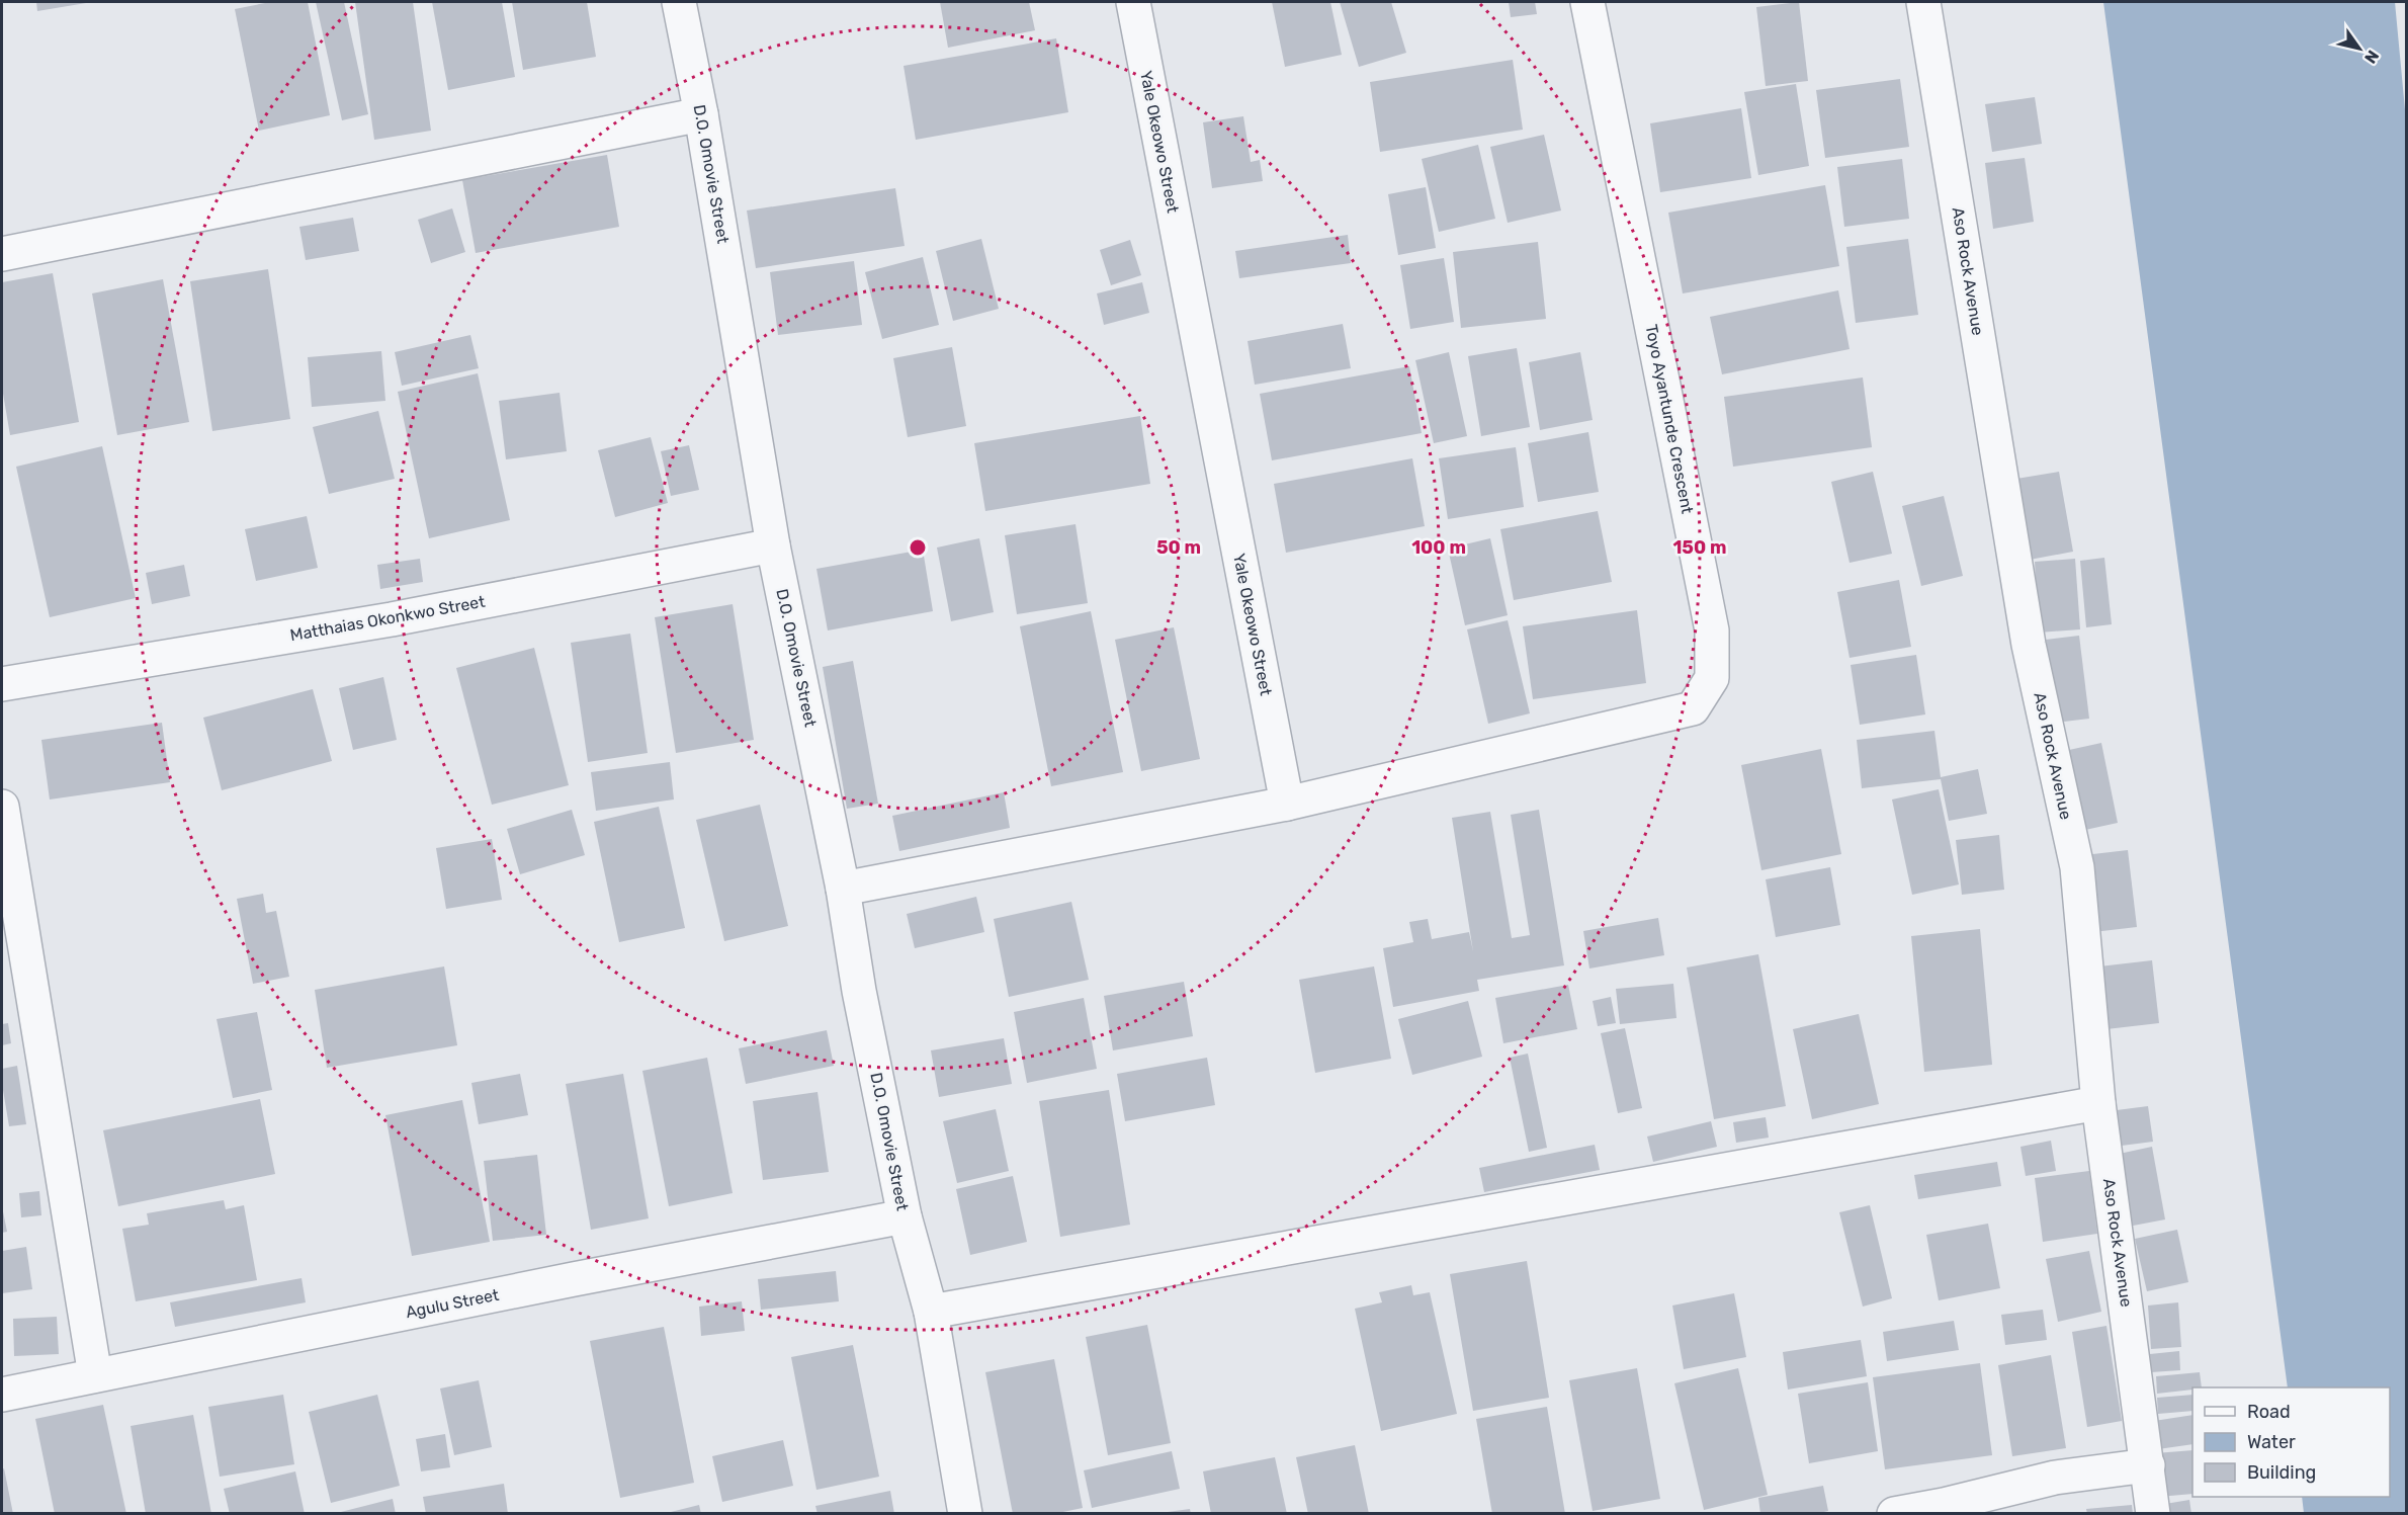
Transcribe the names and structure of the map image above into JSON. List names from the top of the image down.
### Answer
{
  "streets": {
    "street": [
      "Yale Okeowo Street",
      "D.O. Omovie Street",
      "Aso Rock Avenue",
      "Toyo Ayantunde Crescent",
      "Matthaias Okonkwo Street",
      "Agulu Street"
    ]
  },
  "crossings": [
    ["Yale Okeowo Street", "Toyo Ayantunde Crescent"],
    ["D.O. Omovie Street", "Matthaias Okonkwo Street"],
    ["D.O. Omovie Street", "Agulu Street"]
  ],
  "legend": ["Road", "Water", "Building"],
  "north": "bottom right",
  "rings": ["50 m", "100 m", "150 m"]
}
